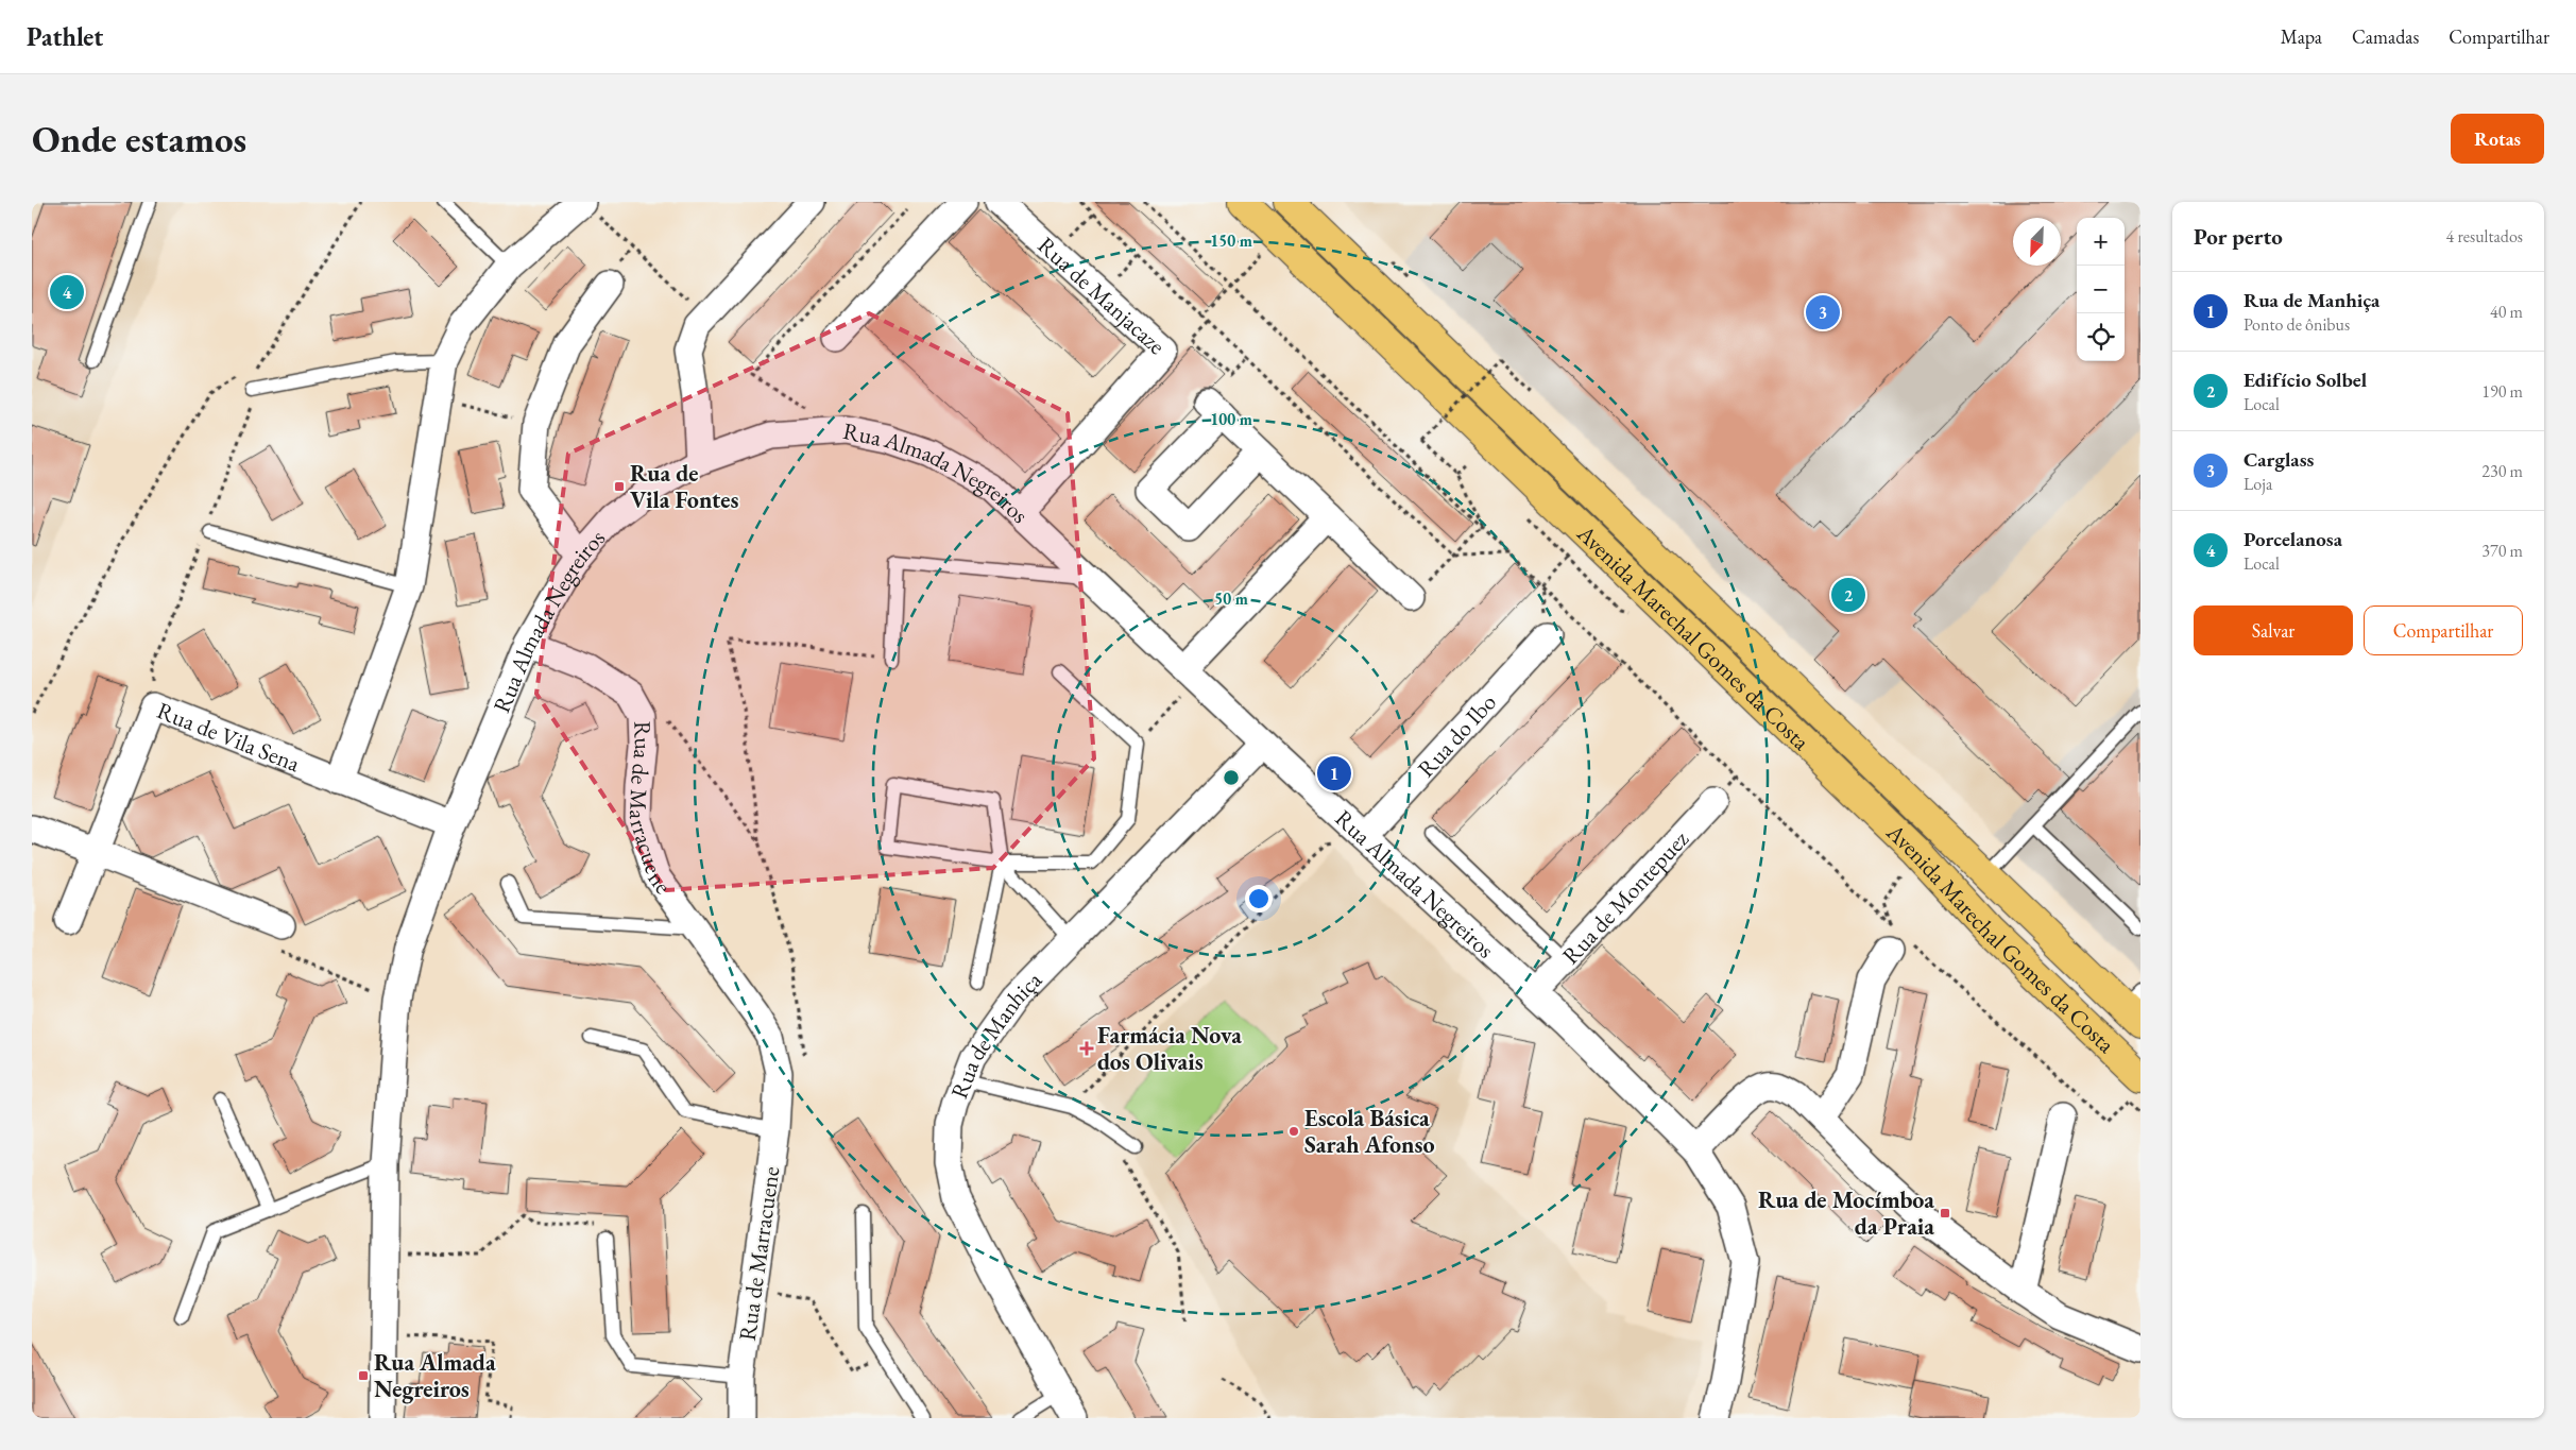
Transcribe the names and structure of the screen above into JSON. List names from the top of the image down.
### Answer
{
  "streets": {
    "main road": ["Avenida Marechal Gomes da Costa"],
    "street": [
      "Rua de Manjacaze",
      "Rua Almada Negreiros",
      "Rua do Ibo",
      "Rua de Vila Sena",
      "Rua de Marracuene",
      "Rua de Montepuez",
      "Rua de Manhiça"
    ]
  },
  "crossings": [
    ["Rua de Manjacaze", "Rua Almada Negreiros"],
    ["Rua Almada Negreiros", "Rua do Ibo"],
    ["Rua Almada Negreiros", "Rua de Vila Sena"],
    ["Rua Almada Negreiros", "Rua de Marracuene"],
    ["Rua Almada Negreiros", "Rua de Montepuez"],
    ["Rua Almada Negreiros", "Rua de Manhiça"]
  ],
  "places": {
    "transit": ["Rua de Vila Fontes", "Rua de Mocímboa da Praia", "Rua Almada Negreiros"],
    "health": ["Farmácia Nova dos Olivais"],
    "other": ["Escola Básica Sarah Afonso"]
  },
  "north": "bottom left",
  "page": {
    "header": "Pathlet",
    "nav": ["Mapa", "Camadas", "Compartilhar"],
    "buttons": [
      "Rotas",
      ["Salvar", "Compartilhar"]
    ],
    "title": "Onde estamos",
    "heading": ["Por perto", "4 resultados"],
    "map_buttons": ["+", "−"],
    "list": [
      {
        "mark": "1",
        "name": "Rua de Manhiça",
        "note": "Ponto de ônibus",
        "value": "40 m"
      },
      {
        "mark": "2",
        "name": "Edifício Solbel",
        "note": "Local",
        "value": "190 m"
      },
      {
        "mark": "3",
        "name": "Carglass",
        "note": "Loja",
        "value": "230 m"
      },
      {
        "mark": "4",
        "name": "Porcelanosa",
        "note": "Local",
        "value": "370 m"
      }
    ],
    "pins": [
      "4",
      "3",
      "2",
      "1"
    ]
  },
  "rings": ["150 m", "100 m", "50 m"]
}
